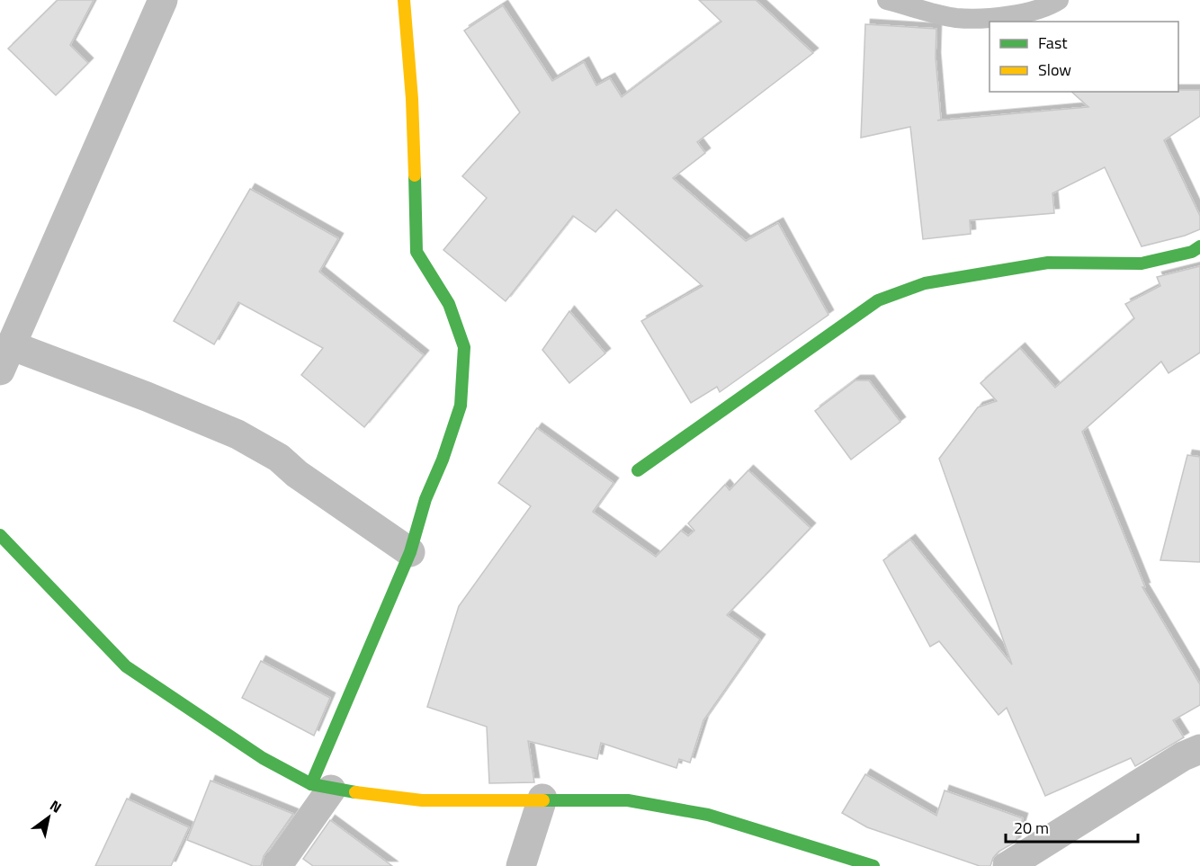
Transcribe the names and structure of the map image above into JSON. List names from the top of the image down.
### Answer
{
  "legend": ["Fast", "Slow"],
  "scale_bar": "20 m",
  "north": "top right"
}
